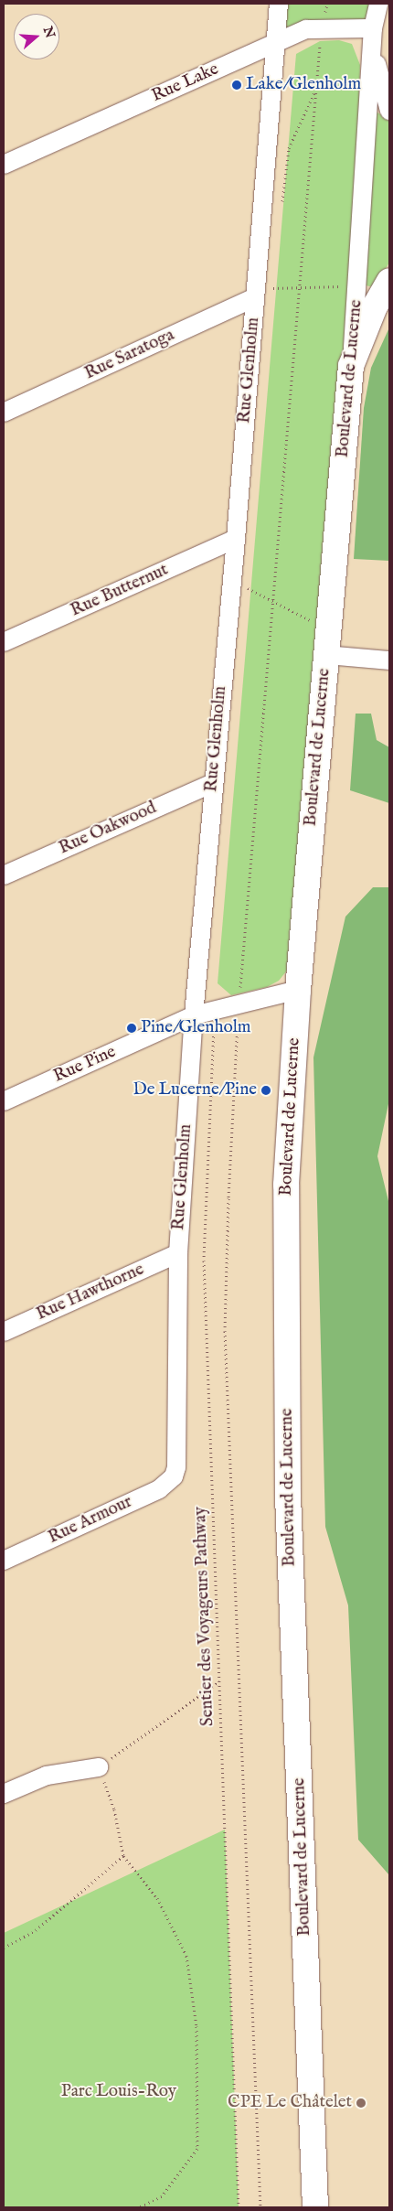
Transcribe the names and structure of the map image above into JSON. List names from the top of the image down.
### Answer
{
  "streets": {
    "main road": ["Boulevard de Lucerne"],
    "street": [
      "Rue Lake",
      "Rue Saratoga",
      "Rue Glenholm",
      "Rue Butternut",
      "Rue Oakwood",
      "Rue Pine",
      "Rue Hawthorne",
      "Rue Armour"
    ],
    "path": ["Sentier des Voyageurs Pathway"]
  },
  "crossings": [
    ["Rue Lake", "Rue Glenholm"],
    ["Rue Lake", "Boulevard de Lucerne"],
    ["Rue Saratoga", "Rue Glenholm"],
    ["Rue Glenholm", "Rue Butternut"],
    ["Rue Glenholm", "Rue Oakwood"],
    ["Rue Glenholm", "Rue Pine"],
    ["Rue Glenholm", "Rue Hawthorne"],
    ["Rue Glenholm", "Rue Armour"],
    ["Boulevard de Lucerne", "Rue Pine"]
  ],
  "parks": ["Parc Louis-Roy"],
  "places": [
    "Lake/Glenholm",
    "Pine/Glenholm",
    "De Lucerne/Pine",
    "CPE Le Châtelet"
  ],
  "north": "right"
}
